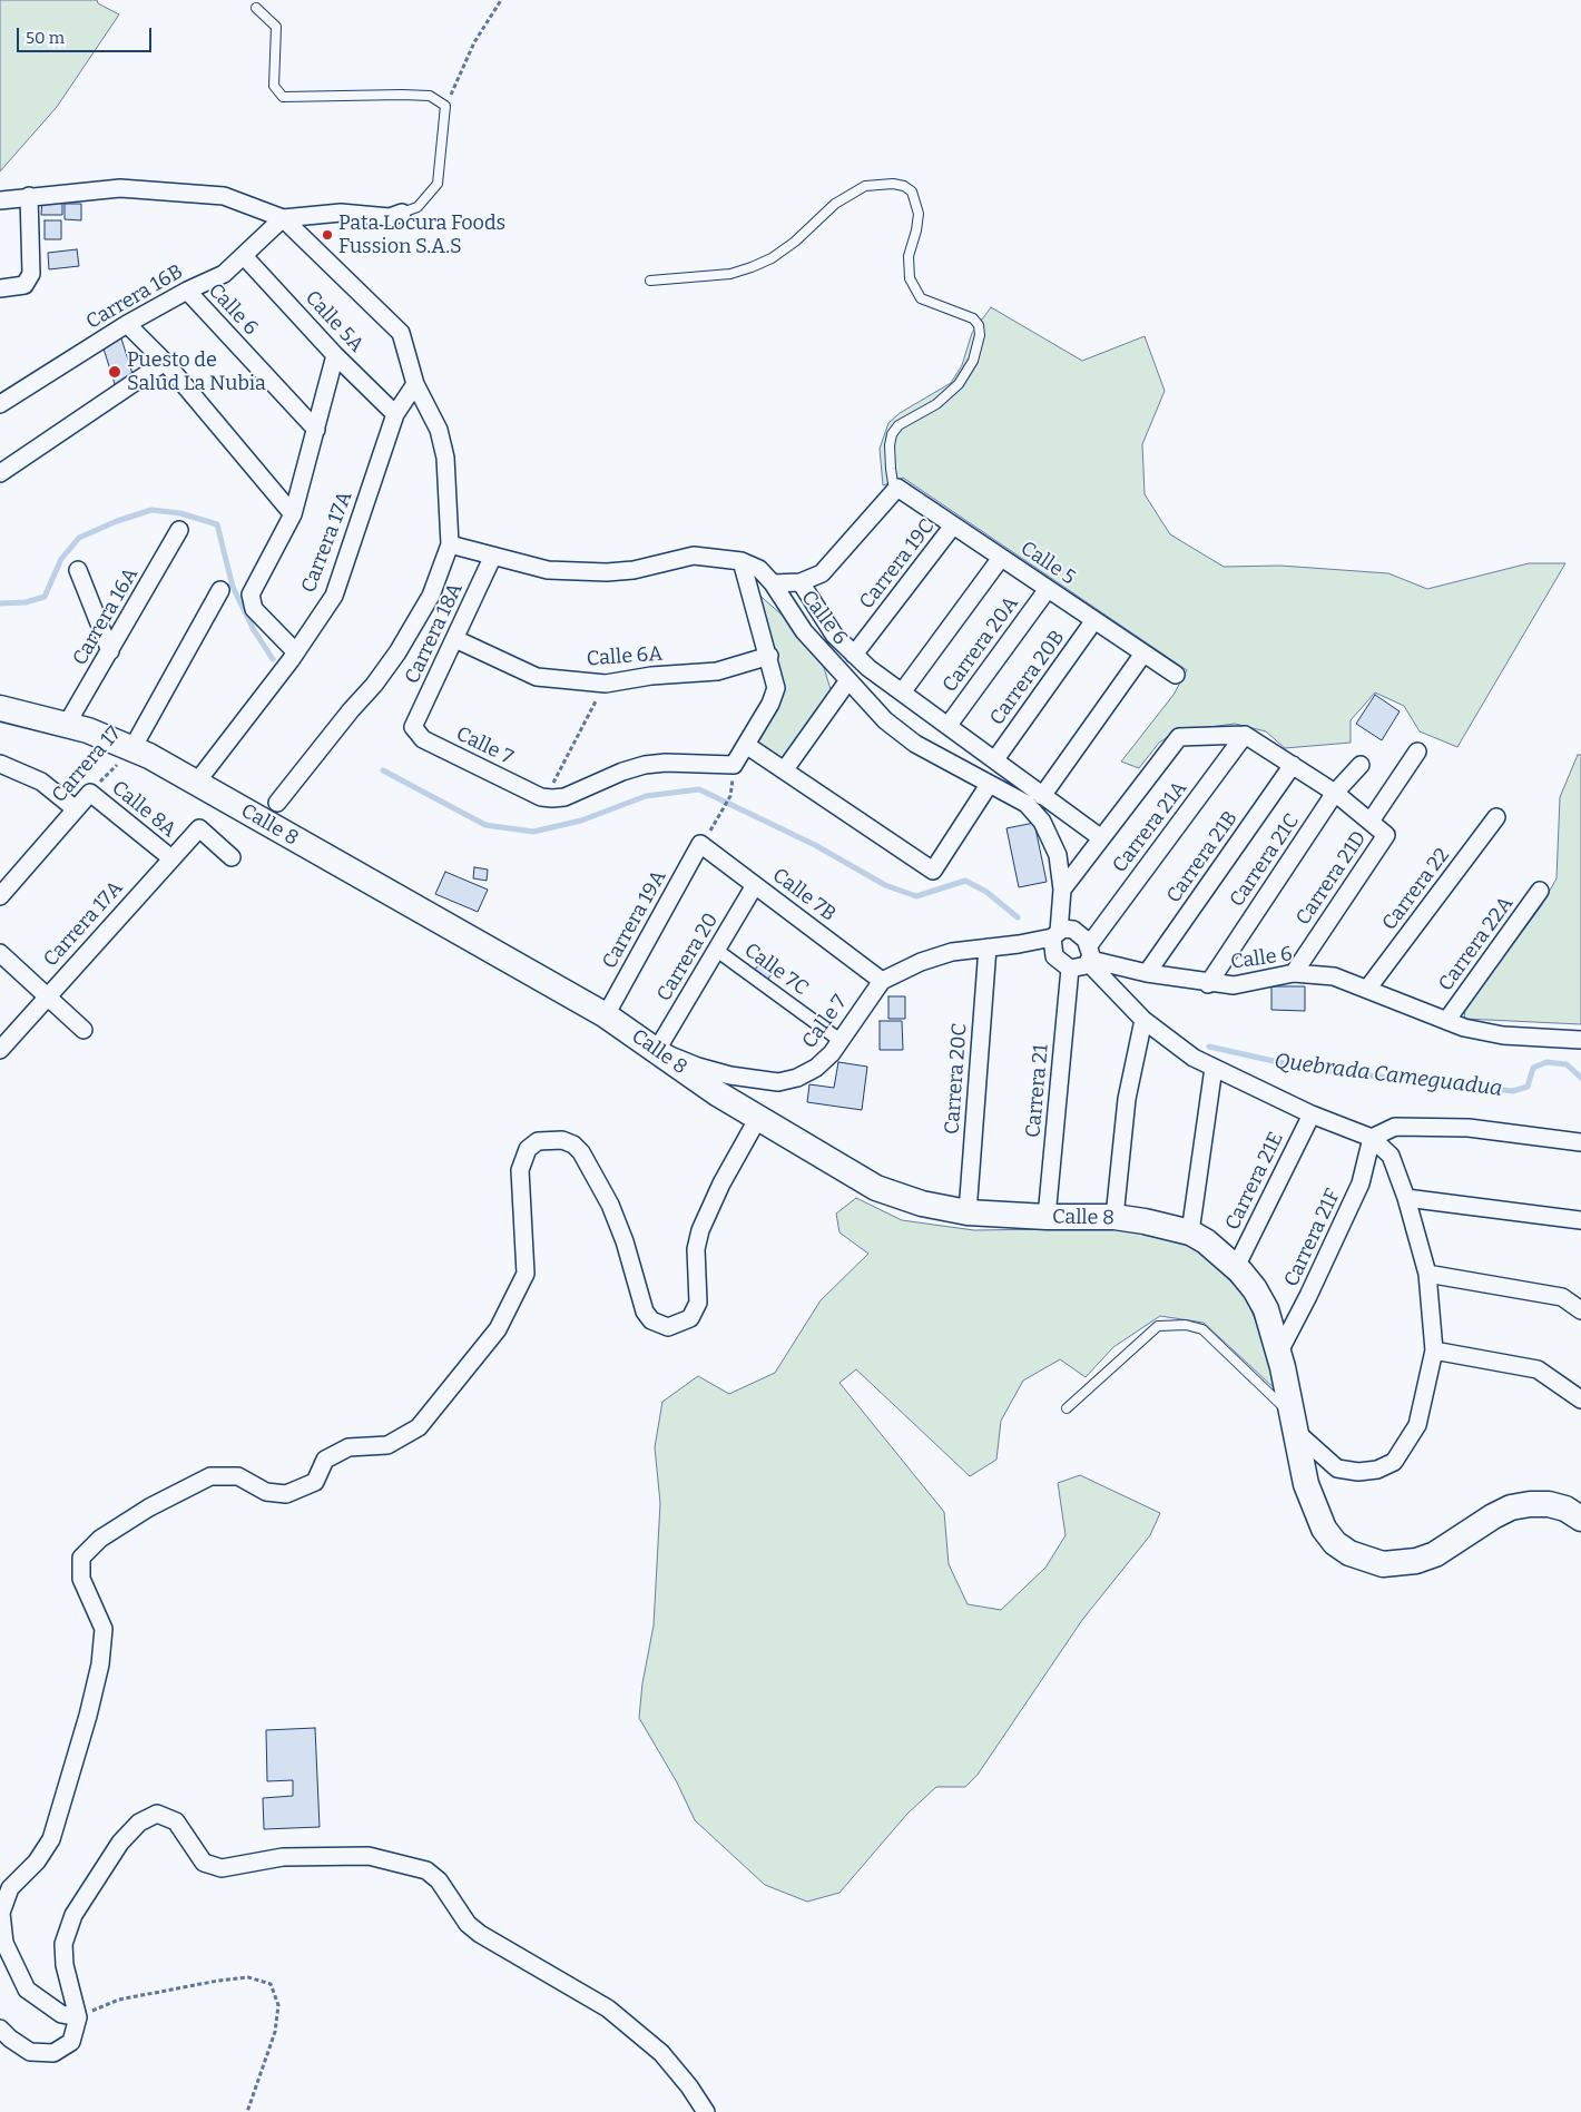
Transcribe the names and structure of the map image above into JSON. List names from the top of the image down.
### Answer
{
  "streets": {
    "main road": ["Calle 8"],
    "street": [
      "Carrera 16B",
      "Calle 6",
      "Calle 5A",
      "Carrera 17A",
      "Calle 5",
      "Carrera 19C",
      "Carrera 16A",
      "Carrera 18A",
      "Carrera 20A",
      "Calle 6A",
      "Carrera 20B",
      "Calle 7",
      "Carrera 17",
      "Calle 8A",
      "Carrera 21A",
      "Carrera 21B",
      "Carrera 21C",
      "Carrera 21D",
      "Carrera 22",
      "Calle 7B",
      "Carrera 19A",
      "Carrera 22A",
      "Carrera 20",
      "Calle 7C",
      "Carrera 20C",
      "Carrera 21",
      "Carrera 21E",
      "Carrera 21F"
    ]
  },
  "crossings": [
    ["Carrera 16B", "Calle 6"],
    ["Carrera 16B", "Calle 5A"],
    ["Calle 6", "Carrera 18A"],
    ["Calle 6", "Calle 7"],
    ["Calle 6", "Carrera 21A"],
    ["Calle 6", "Carrera 21B"],
    ["Calle 6", "Carrera 21C"],
    ["Calle 6", "Carrera 21D"],
    ["Calle 6", "Carrera 22"],
    ["Calle 6", "Carrera 22A"],
    ["Calle 5A", "Carrera 17A"],
    ["Carrera 17A", "Calle 8A"],
    ["Carrera 17A", "Calle 8"],
    ["Calle 5", "Carrera 19C"],
    ["Calle 5", "Carrera 20A"],
    ["Calle 5", "Carrera 20B"],
    ["Carrera 16A", "Calle 8"],
    ["Carrera 18A", "Calle 6A"],
    ["Carrera 18A", "Calle 7"],
    ["Calle 7", "Calle 8"],
    ["Calle 7", "Carrera 21A"],
    ["Calle 7", "Calle 7B"],
    ["Calle 7", "Carrera 20"],
    ["Calle 7", "Calle 7C"],
    ["Calle 7", "Carrera 20C"],
    ["Calle 7", "Carrera 21"],
    ["Carrera 17", "Calle 8A"],
    ["Carrera 17", "Calle 8"],
    ["Calle 8", "Carrera 19A"],
    ["Calle 8", "Carrera 20"],
    ["Calle 8", "Carrera 20C"],
    ["Calle 8", "Carrera 21"],
    ["Calle 8", "Carrera 21E"],
    ["Calle 8", "Carrera 21F"],
    ["Calle 7B", "Carrera 19A"],
    ["Calle 7B", "Carrera 20"],
    ["Carrera 20", "Calle 7C"]
  ],
  "water": ["Quebrada Cameguadua"],
  "places": ["Pata Locura Foods Fussion S.A.S", "Puesto de Salud La Nubia"],
  "scale_bar": "50 m"
}
